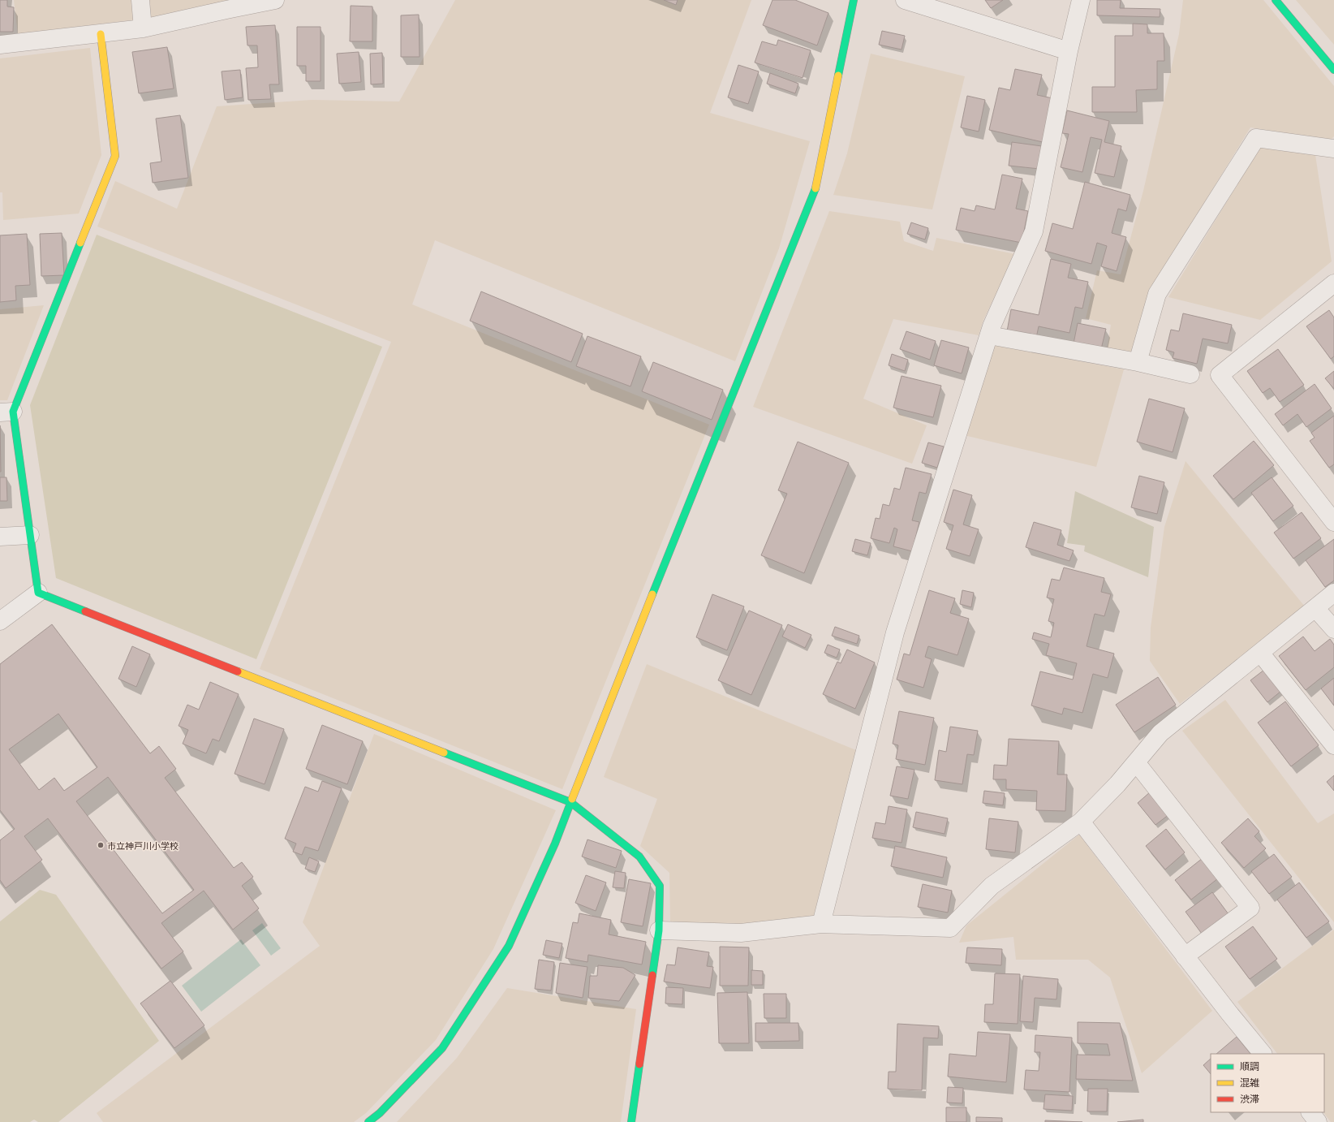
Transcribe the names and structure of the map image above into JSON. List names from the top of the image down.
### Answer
{
  "places": ["市立神戸川小学校"],
  "legend": ["順調", "混雑", "渋滞"]
}
